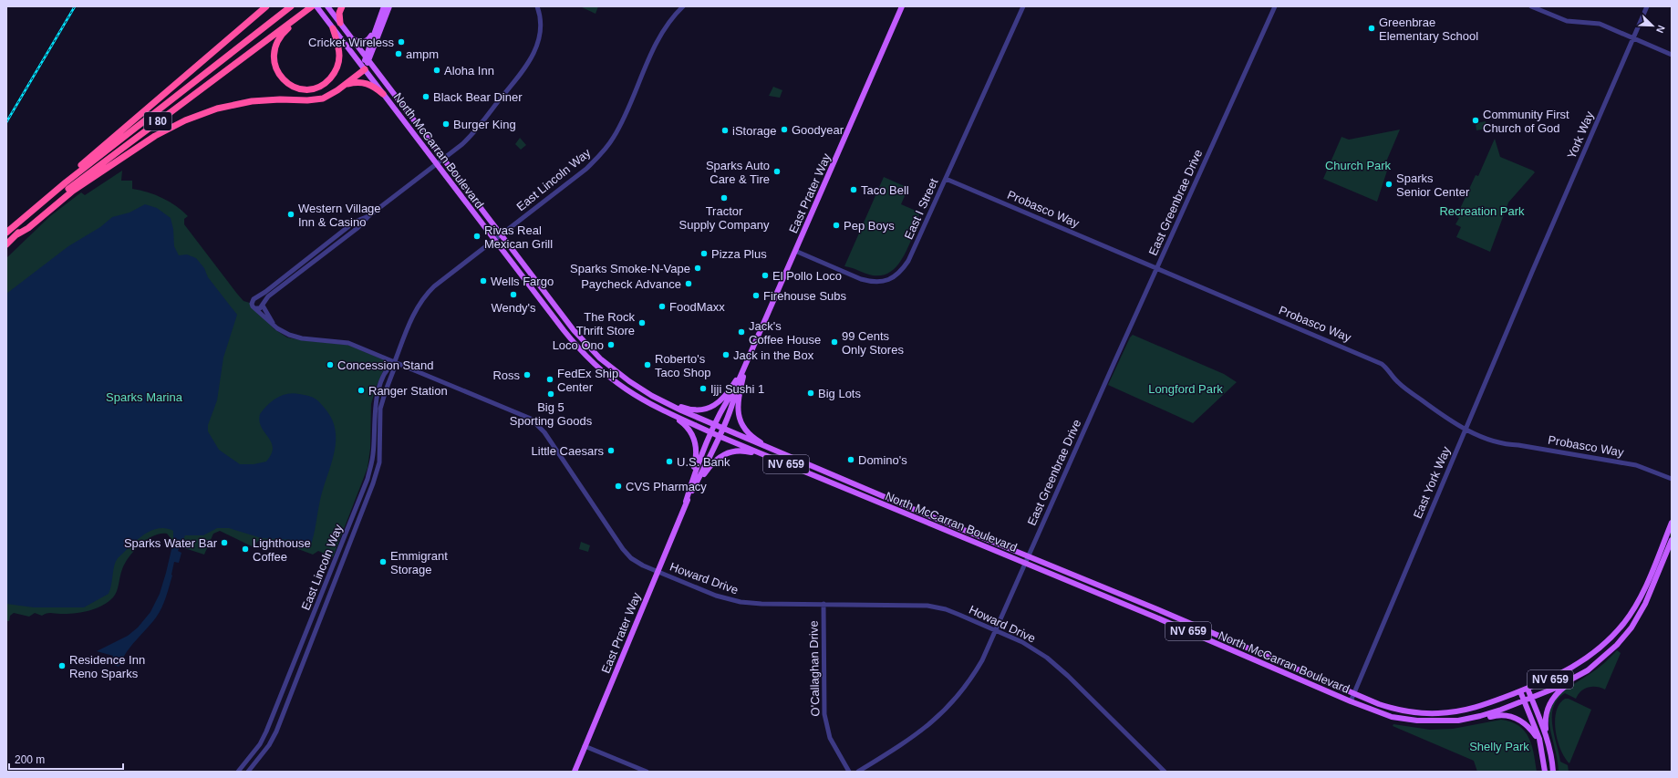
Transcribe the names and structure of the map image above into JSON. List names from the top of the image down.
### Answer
{
  "streets": {
    "highway": ["I 80"],
    "main road": ["North McCarran Boulevard", "East Prater Way", "NV 659"],
    "street": [
      "York Way",
      "East Lincoln Way",
      "East Greenbrae Drive",
      "East I Street",
      "Probasco Way",
      "East York Way",
      "Howard Drive",
      "O'Callaghan Drive"
    ]
  },
  "crossings": [
    ["I 80", "North McCarran Boulevard"],
    ["York Way", "East York Way"],
    ["North McCarran Boulevard", "East Lincoln Way"],
    ["North McCarran Boulevard", "East Prater Way"],
    ["North McCarran Boulevard", "East Greenbrae Drive"],
    ["North McCarran Boulevard", "East York Way"],
    ["East Lincoln Way", "Howard Drive"],
    ["East Prater Way", "East I Street"],
    ["East Prater Way", "Howard Drive"],
    ["East Greenbrae Drive", "Probasco Way"],
    ["East Greenbrae Drive", "Howard Drive"],
    ["East I Street", "Probasco Way"],
    ["Probasco Way", "East York Way"],
    ["Howard Drive", "O'Callaghan Drive"]
  ],
  "parks": [
    "Church Park",
    "Recreation Park",
    "Longford Park",
    "Sparks Marina",
    "Shelly Park"
  ],
  "places": [
    "Greenbrae Elementary School",
    "Cricket Wireless",
    "ampm",
    "Aloha Inn",
    "Black Bear Diner",
    "Community First Church of God",
    "Burger King",
    "Goodyear",
    "iStorage",
    "Sparks Auto Care & Tire",
    "Sparks Senior Center",
    "Taco Bell",
    "Tractor Supply Company",
    "Western Village Inn & Casino",
    "Pep Boys",
    "Rivas Real Mexican Grill",
    "Pizza Plus",
    "Sparks Smoke-N-Vape",
    "El Pollo Loco",
    "Wells Fargo",
    "Paycheck Advance",
    "Wendy's",
    "Firehouse Subs",
    "FoodMaxx",
    "The Rock Thrift Store",
    "Jack's Coffee House",
    "99 Cents Only Stores",
    "Loco Ono",
    "Jack in the Box",
    "Concession Stand",
    "Roberto's Taco Shop",
    "Ross",
    "FedEx Ship Center",
    "Ijji Sushi 1",
    "Ranger Station",
    "Big Lots",
    "Big 5 Sporting Goods",
    "Little Caesars",
    "Domino's",
    "U.S. Bank",
    "CVS Pharmacy",
    "Sparks Water Bar",
    "Lighthouse Coffee",
    "Emmigrant Storage",
    "Residence Inn Reno Sparks"
  ],
  "scale_bar": "200 m",
  "north": "bottom right"
}
